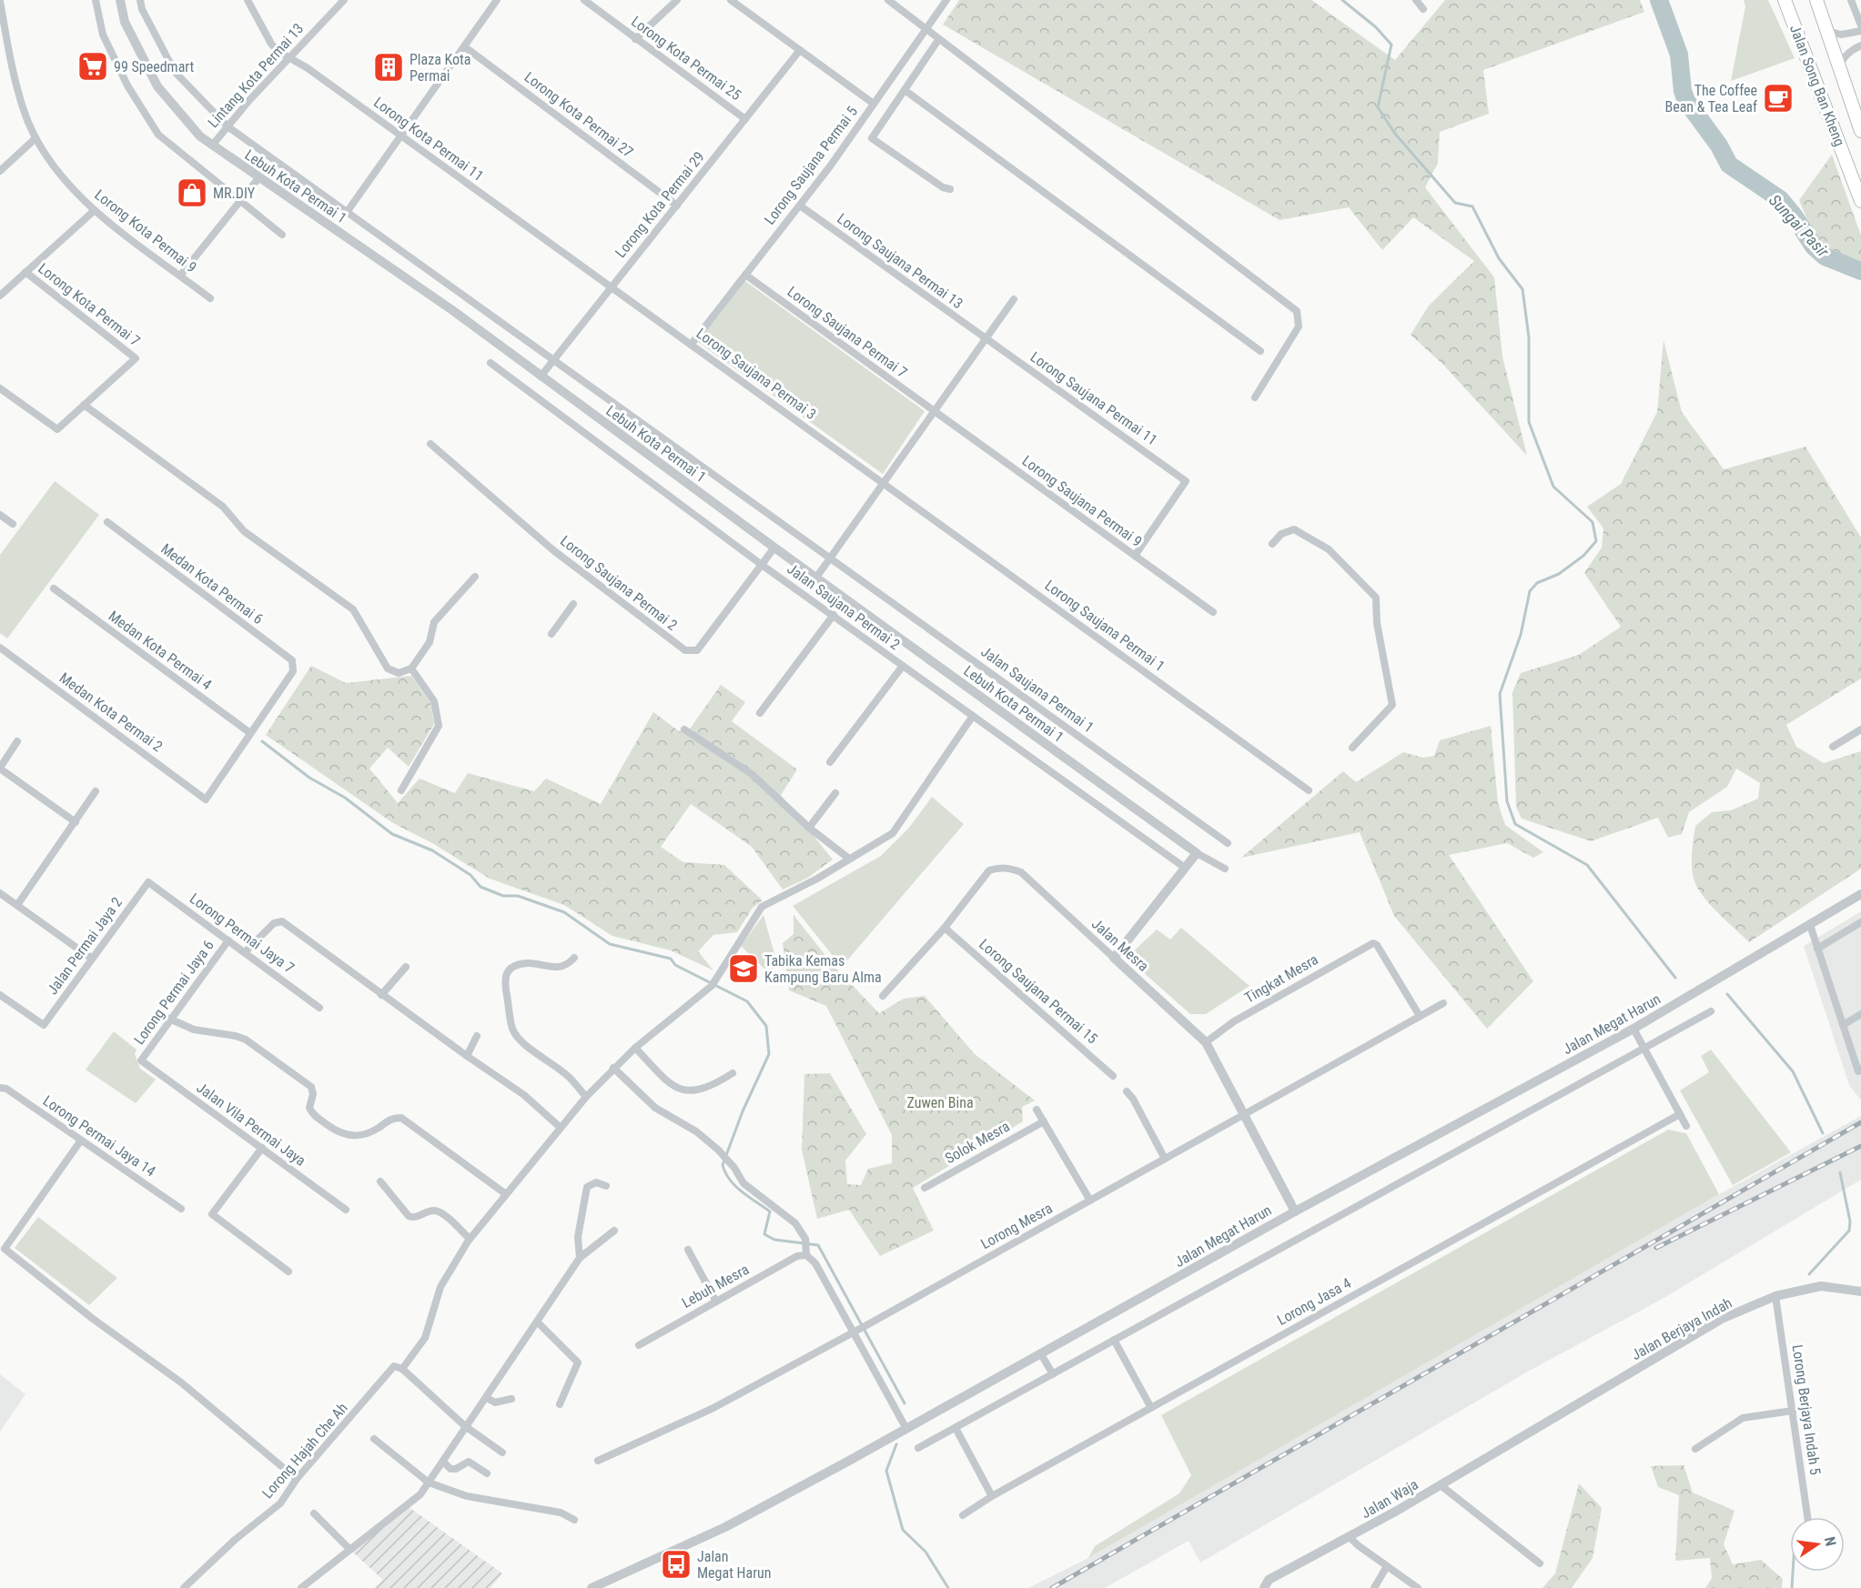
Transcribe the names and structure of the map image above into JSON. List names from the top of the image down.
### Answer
{
  "streets": {
    "main road": ["Jalan Song Ban Kheng"],
    "street": [
      "Lorong Kota Permai 25",
      "Lintang Kota Permai 13",
      "Lorong Kota Permai 27",
      "Lorong Kota Permai 11",
      "Lorong Saujana Permai 5",
      "Lebuh Kota Permai 1",
      "Lorong Kota Permai 29",
      "Lorong Kota Permai 9",
      "Lorong Saujana Permai 13",
      "Lorong Kota Permai 7",
      "Lorong Saujana Permai 7",
      "Lorong Saujana Permai 3",
      "Lorong Saujana Permai 11",
      "Lorong Saujana Permai 9",
      "Lorong Saujana Permai 2",
      "Medan Kota Permai 6",
      "Jalan Saujana Permai 2",
      "Lorong Saujana Permai 1",
      "Medan Kota Permai 4",
      "Jalan Saujana Permai 1",
      "Medan Kota Permai 2",
      "Lorong Permai Jaya 7",
      "Jalan Mesra",
      "Jalan Permai Jaya 2",
      "Tingkat Mesra",
      "Lorong Saujana Permai 15",
      "Lorong Permai Jaya 6",
      "Jalan Megat Harun",
      "Jalan Vila Permai Jaya",
      "Lorong Permai Jaya 14",
      "Solok Mesra",
      "Lorong Mesra",
      "Lebuh Mesra",
      "Lorong Jasa 4",
      "Jalan Berjaya Indah",
      "Lorong Berjaya Indah 5",
      "Lorong Hajah Che Ah",
      "Jalan Waja"
    ]
  },
  "crossings": [
    ["Lorong Kota Permai 25", "Lorong Kota Permai 29"],
    ["Lintang Kota Permai 13", "Lorong Kota Permai 11"],
    ["Lintang Kota Permai 13", "Lebuh Kota Permai 1"],
    ["Lorong Kota Permai 27", "Lorong Kota Permai 29"],
    ["Lorong Kota Permai 11", "Lorong Kota Permai 29"],
    ["Lorong Kota Permai 11", "Lorong Saujana Permai 3"],
    ["Lorong Saujana Permai 5", "Lorong Saujana Permai 13"],
    ["Lorong Saujana Permai 5", "Lorong Saujana Permai 7"],
    ["Lorong Saujana Permai 5", "Lorong Saujana Permai 3"],
    ["Lebuh Kota Permai 1", "Lorong Kota Permai 29"],
    ["Lebuh Kota Permai 1", "Lorong Saujana Permai 2"],
    ["Lebuh Kota Permai 1", "Jalan Saujana Permai 1"],
    ["Lorong Kota Permai 29", "Lorong Saujana Permai 3"],
    ["Lorong Saujana Permai 13", "Lorong Saujana Permai 11"],
    ["Lorong Saujana Permai 7", "Lorong Saujana Permai 9"],
    ["Lorong Saujana Permai 3", "Lorong Saujana Permai 1"],
    ["Lorong Saujana Permai 11", "Lorong Saujana Permai 9"],
    ["Lorong Saujana Permai 2", "Jalan Saujana Permai 2"],
    ["Medan Kota Permai 6", "Medan Kota Permai 4"],
    ["Medan Kota Permai 6", "Medan Kota Permai 2"],
    ["Medan Kota Permai 4", "Medan Kota Permai 2"],
    ["Lorong Permai Jaya 7", "Jalan Permai Jaya 2"],
    ["Lorong Permai Jaya 7", "Lorong Permai Jaya 6"],
    ["Jalan Mesra", "Tingkat Mesra"],
    ["Jalan Mesra", "Lorong Saujana Permai 15"],
    ["Jalan Mesra", "Jalan Megat Harun"],
    ["Jalan Mesra", "Lorong Mesra"],
    ["Tingkat Mesra", "Lorong Mesra"],
    ["Lorong Permai Jaya 6", "Jalan Vila Permai Jaya"],
    ["Jalan Berjaya Indah", "Lorong Berjaya Indah 5"],
    ["Jalan Berjaya Indah", "Jalan Waja"]
  ],
  "water": ["Sungai Pasir"],
  "parks": ["Zuwen Bina"],
  "places": {
    "supermarket": ["99 Speedmart"],
    "building": ["Plaza Kota Permai"],
    "cafe": ["The Coffee Bean & Tea Leaf"],
    "shop": ["MR.DIY"],
    "school or university": ["Tabika Kemas Kampung Baru Alma"],
    "bus stop": ["Jalan Megat Harun"]
  },
  "north": "right"
}
